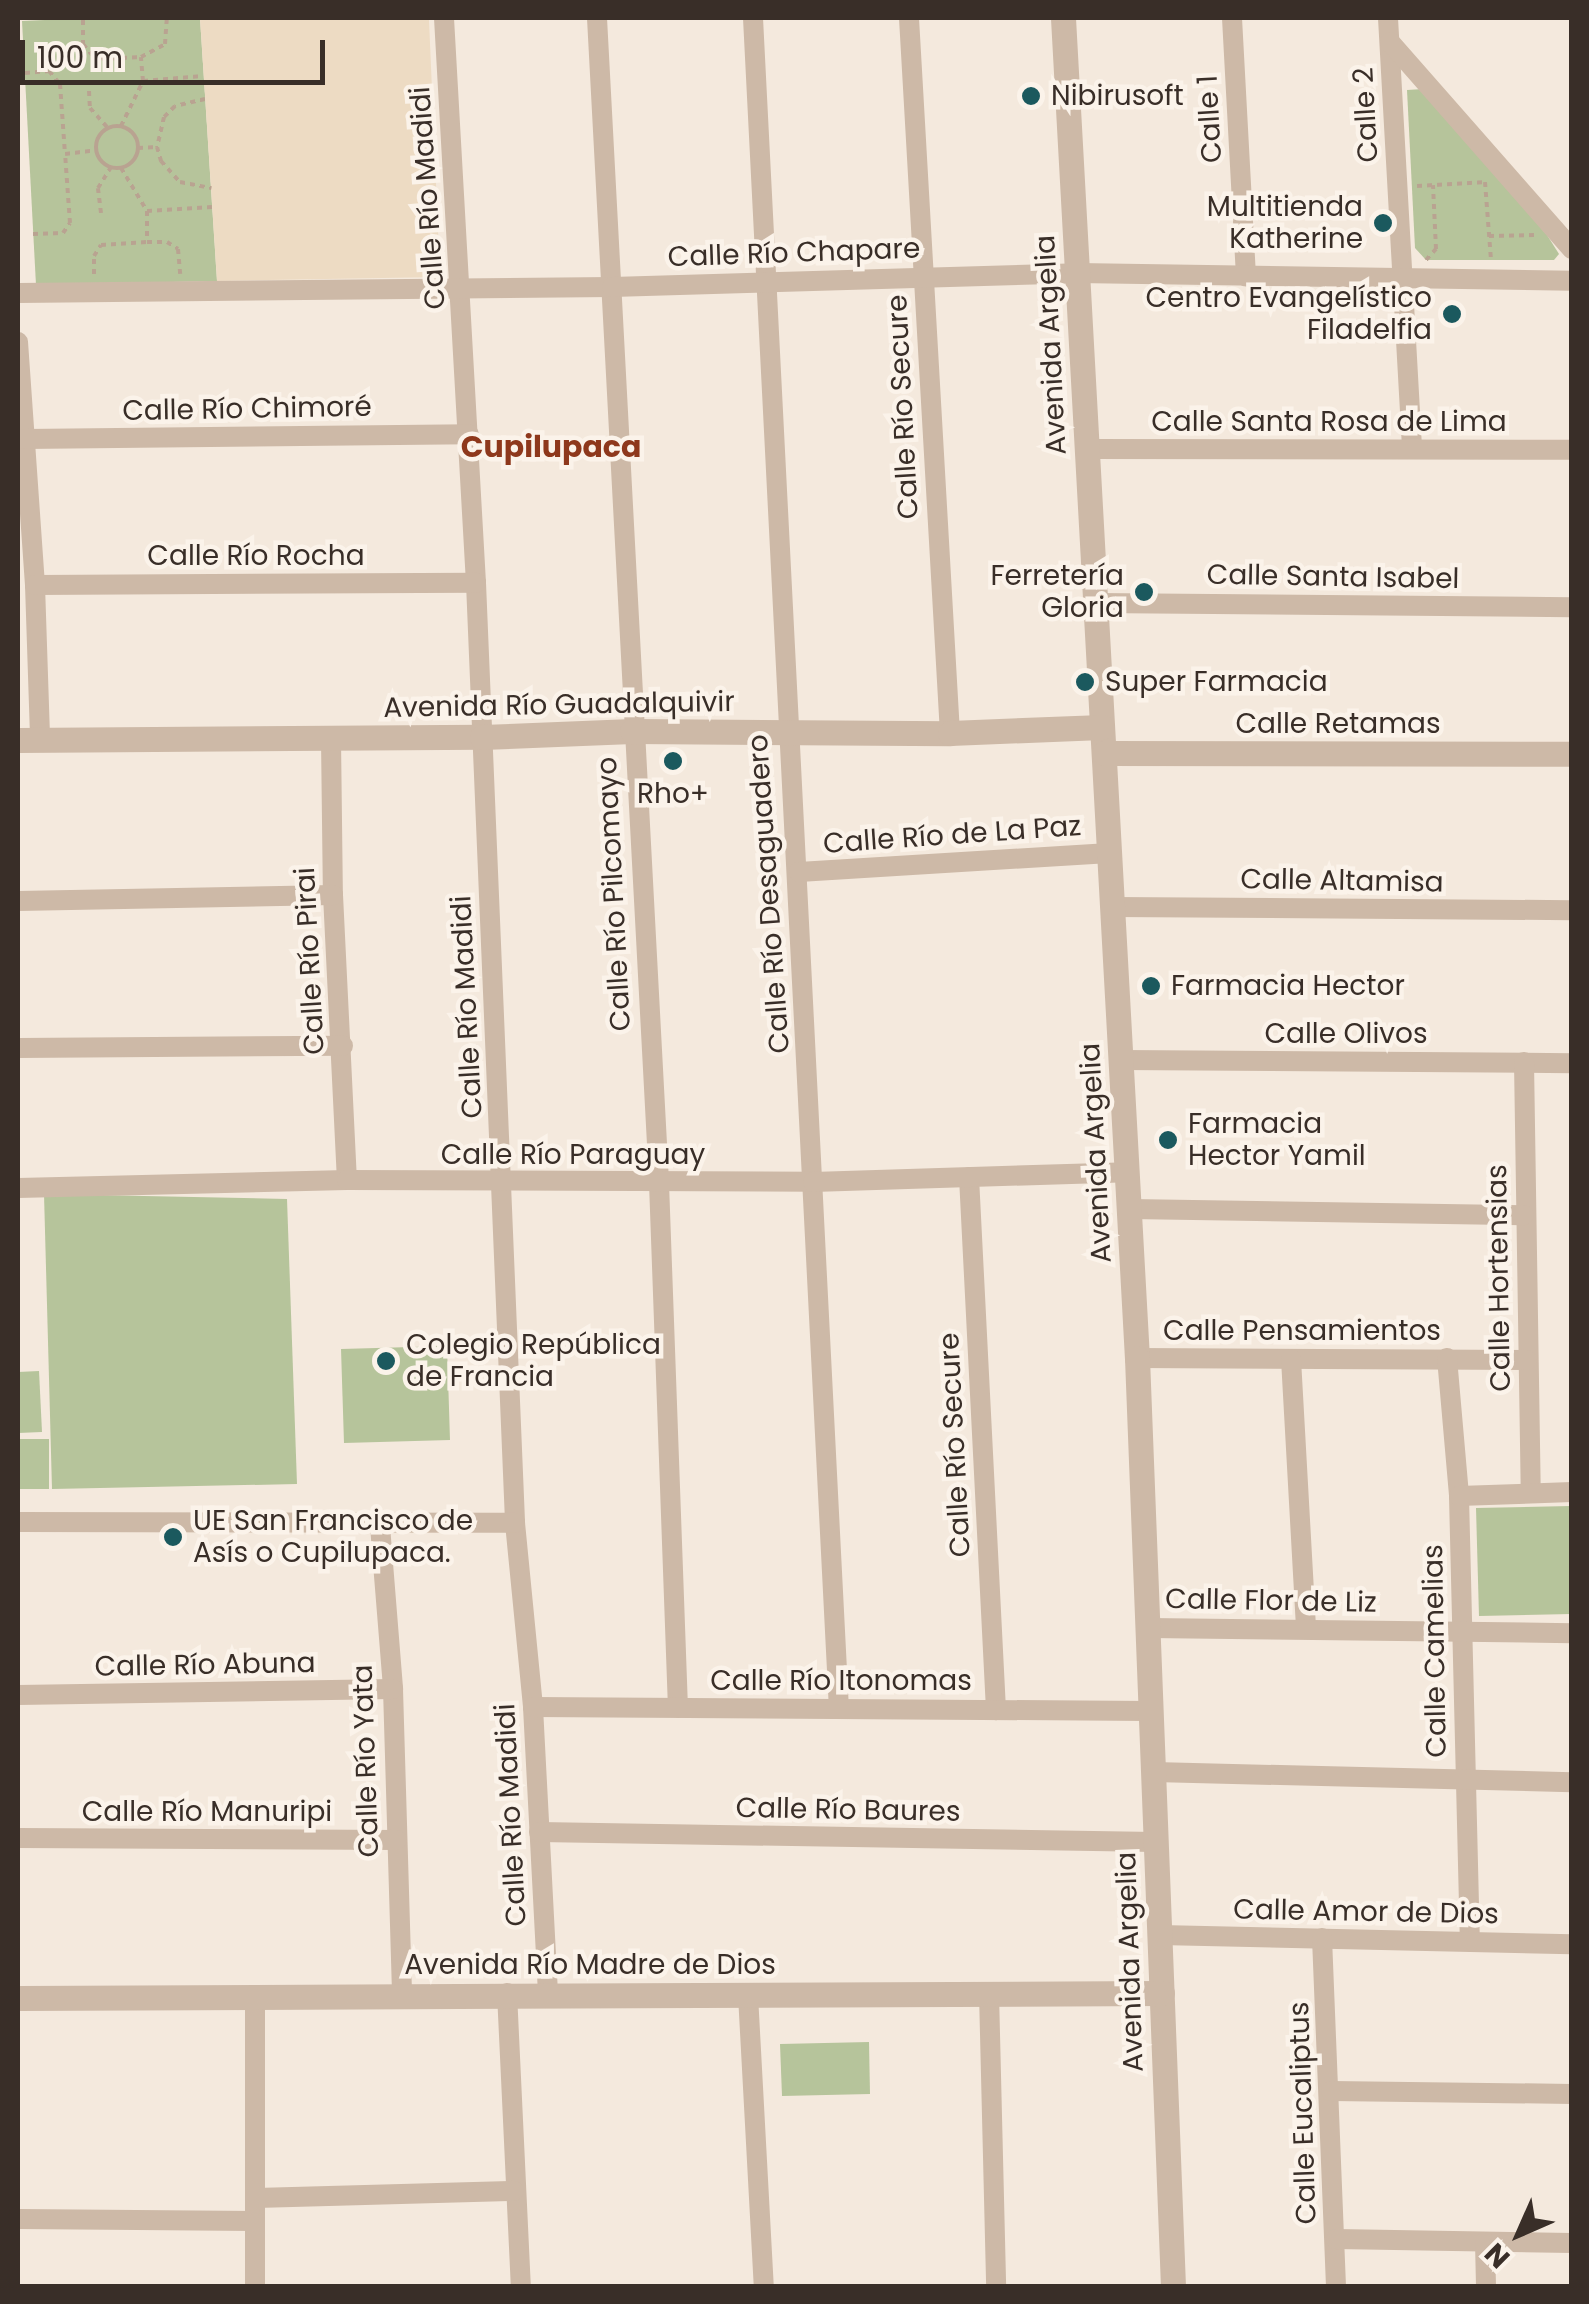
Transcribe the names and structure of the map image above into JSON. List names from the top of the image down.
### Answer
{
  "streets": {
    "street": [
      "Calle 2",
      "Calle 1",
      "Calle Río Madidi",
      "Calle Río Chapare",
      "Avenida Argelia",
      "Calle Río Secure",
      "Calle Río Chimoré",
      "Calle Santa Rosa de Lima",
      "Calle Río Rocha",
      "Calle Santa Isabel",
      "Avenida Río Guadalquivir",
      "Calle Retamas",
      "Calle Río de La Paz",
      "Calle Altamisa",
      "Calle Río Pilcomayo",
      "Calle Río Desaguadero",
      "Calle Río Pirai",
      "Calle Olivos",
      "Calle Río Paraguay",
      "Calle Hortensias",
      "Calle Pensamientos",
      "Calle Flor de Liz",
      "Calle Camelias",
      "Calle Río Abuna",
      "Calle Río Itonomas",
      "Calle Río Yata",
      "Calle Río Baures",
      "Calle Río Manuripi",
      "Calle Amor de Dios",
      "Avenida Río Madre de Dios",
      "Calle Eucaliptus"
    ]
  },
  "crossings": [
    ["Calle 2", "Calle Río Chapare"],
    ["Calle 2", "Calle Santa Rosa de Lima"],
    ["Calle 1", "Calle Río Chapare"],
    ["Calle Río Madidi", "Calle Río Chapare"],
    ["Calle Río Madidi", "Calle Río Chimoré"],
    ["Calle Río Madidi", "Calle Río Rocha"],
    ["Calle Río Madidi", "Avenida Río Guadalquivir"],
    ["Calle Río Madidi", "Calle Río Paraguay"],
    ["Calle Río Madidi", "Calle Río Itonomas"],
    ["Calle Río Madidi", "Calle Río Baures"],
    ["Calle Río Madidi", "Avenida Río Madre de Dios"],
    ["Calle Río Chapare", "Avenida Argelia"],
    ["Calle Río Chapare", "Calle Río Secure"],
    ["Calle Río Chapare", "Calle Río Pilcomayo"],
    ["Calle Río Chapare", "Calle Río Desaguadero"],
    ["Avenida Argelia", "Calle Santa Rosa de Lima"],
    ["Avenida Argelia", "Calle Santa Isabel"],
    ["Avenida Argelia", "Avenida Río Guadalquivir"],
    ["Avenida Argelia", "Calle Retamas"],
    ["Avenida Argelia", "Calle Río de La Paz"],
    ["Avenida Argelia", "Calle Altamisa"],
    ["Avenida Argelia", "Calle Olivos"],
    ["Avenida Argelia", "Calle Río Paraguay"],
    ["Avenida Argelia", "Calle Pensamientos"],
    ["Avenida Argelia", "Calle Flor de Liz"],
    ["Avenida Argelia", "Calle Río Itonomas"],
    ["Avenida Argelia", "Calle Río Baures"],
    ["Avenida Argelia", "Calle Amor de Dios"],
    ["Avenida Argelia", "Avenida Río Madre de Dios"],
    ["Calle Río Secure", "Avenida Río Guadalquivir"],
    ["Calle Río Secure", "Calle Río Paraguay"],
    ["Calle Río Secure", "Calle Río Itonomas"],
    ["Avenida Río Guadalquivir", "Calle Retamas"],
    ["Avenida Río Guadalquivir", "Calle Río Pilcomayo"],
    ["Avenida Río Guadalquivir", "Calle Río Desaguadero"],
    ["Avenida Río Guadalquivir", "Calle Río Pirai"],
    ["Calle Río de La Paz", "Calle Río Desaguadero"],
    ["Calle Río Pilcomayo", "Calle Río Paraguay"],
    ["Calle Río Pilcomayo", "Calle Río Itonomas"],
    ["Calle Río Desaguadero", "Calle Río Paraguay"],
    ["Calle Río Desaguadero", "Calle Río Itonomas"],
    ["Calle Río Pirai", "Calle Río Paraguay"],
    ["Calle Olivos", "Calle Hortensias"],
    ["Calle Hortensias", "Calle Pensamientos"],
    ["Calle Pensamientos", "Calle Camelias"],
    ["Calle Flor de Liz", "Calle Camelias"],
    ["Calle Camelias", "Calle Amor de Dios"],
    ["Calle Río Abuna", "Calle Río Yata"],
    ["Calle Río Yata", "Calle Río Manuripi"],
    ["Calle Río Yata", "Avenida Río Madre de Dios"],
    ["Calle Amor de Dios", "Calle Eucaliptus"]
  ],
  "districts": ["Cupilupaca"],
  "places": [
    "Nibirusoft",
    "Multitienda Katherine",
    "Centro Evangelístico Filadelfia",
    "Ferretería Gloria",
    "Super Farmacia",
    "Rho+",
    "Farmacia Hector",
    "Farmacia Hector Yamil",
    "Colegio República de Francia",
    "UE San Francisco de Asís o Cupilupaca."
  ],
  "scale_bar": "100 m",
  "north": "bottom left"
}
